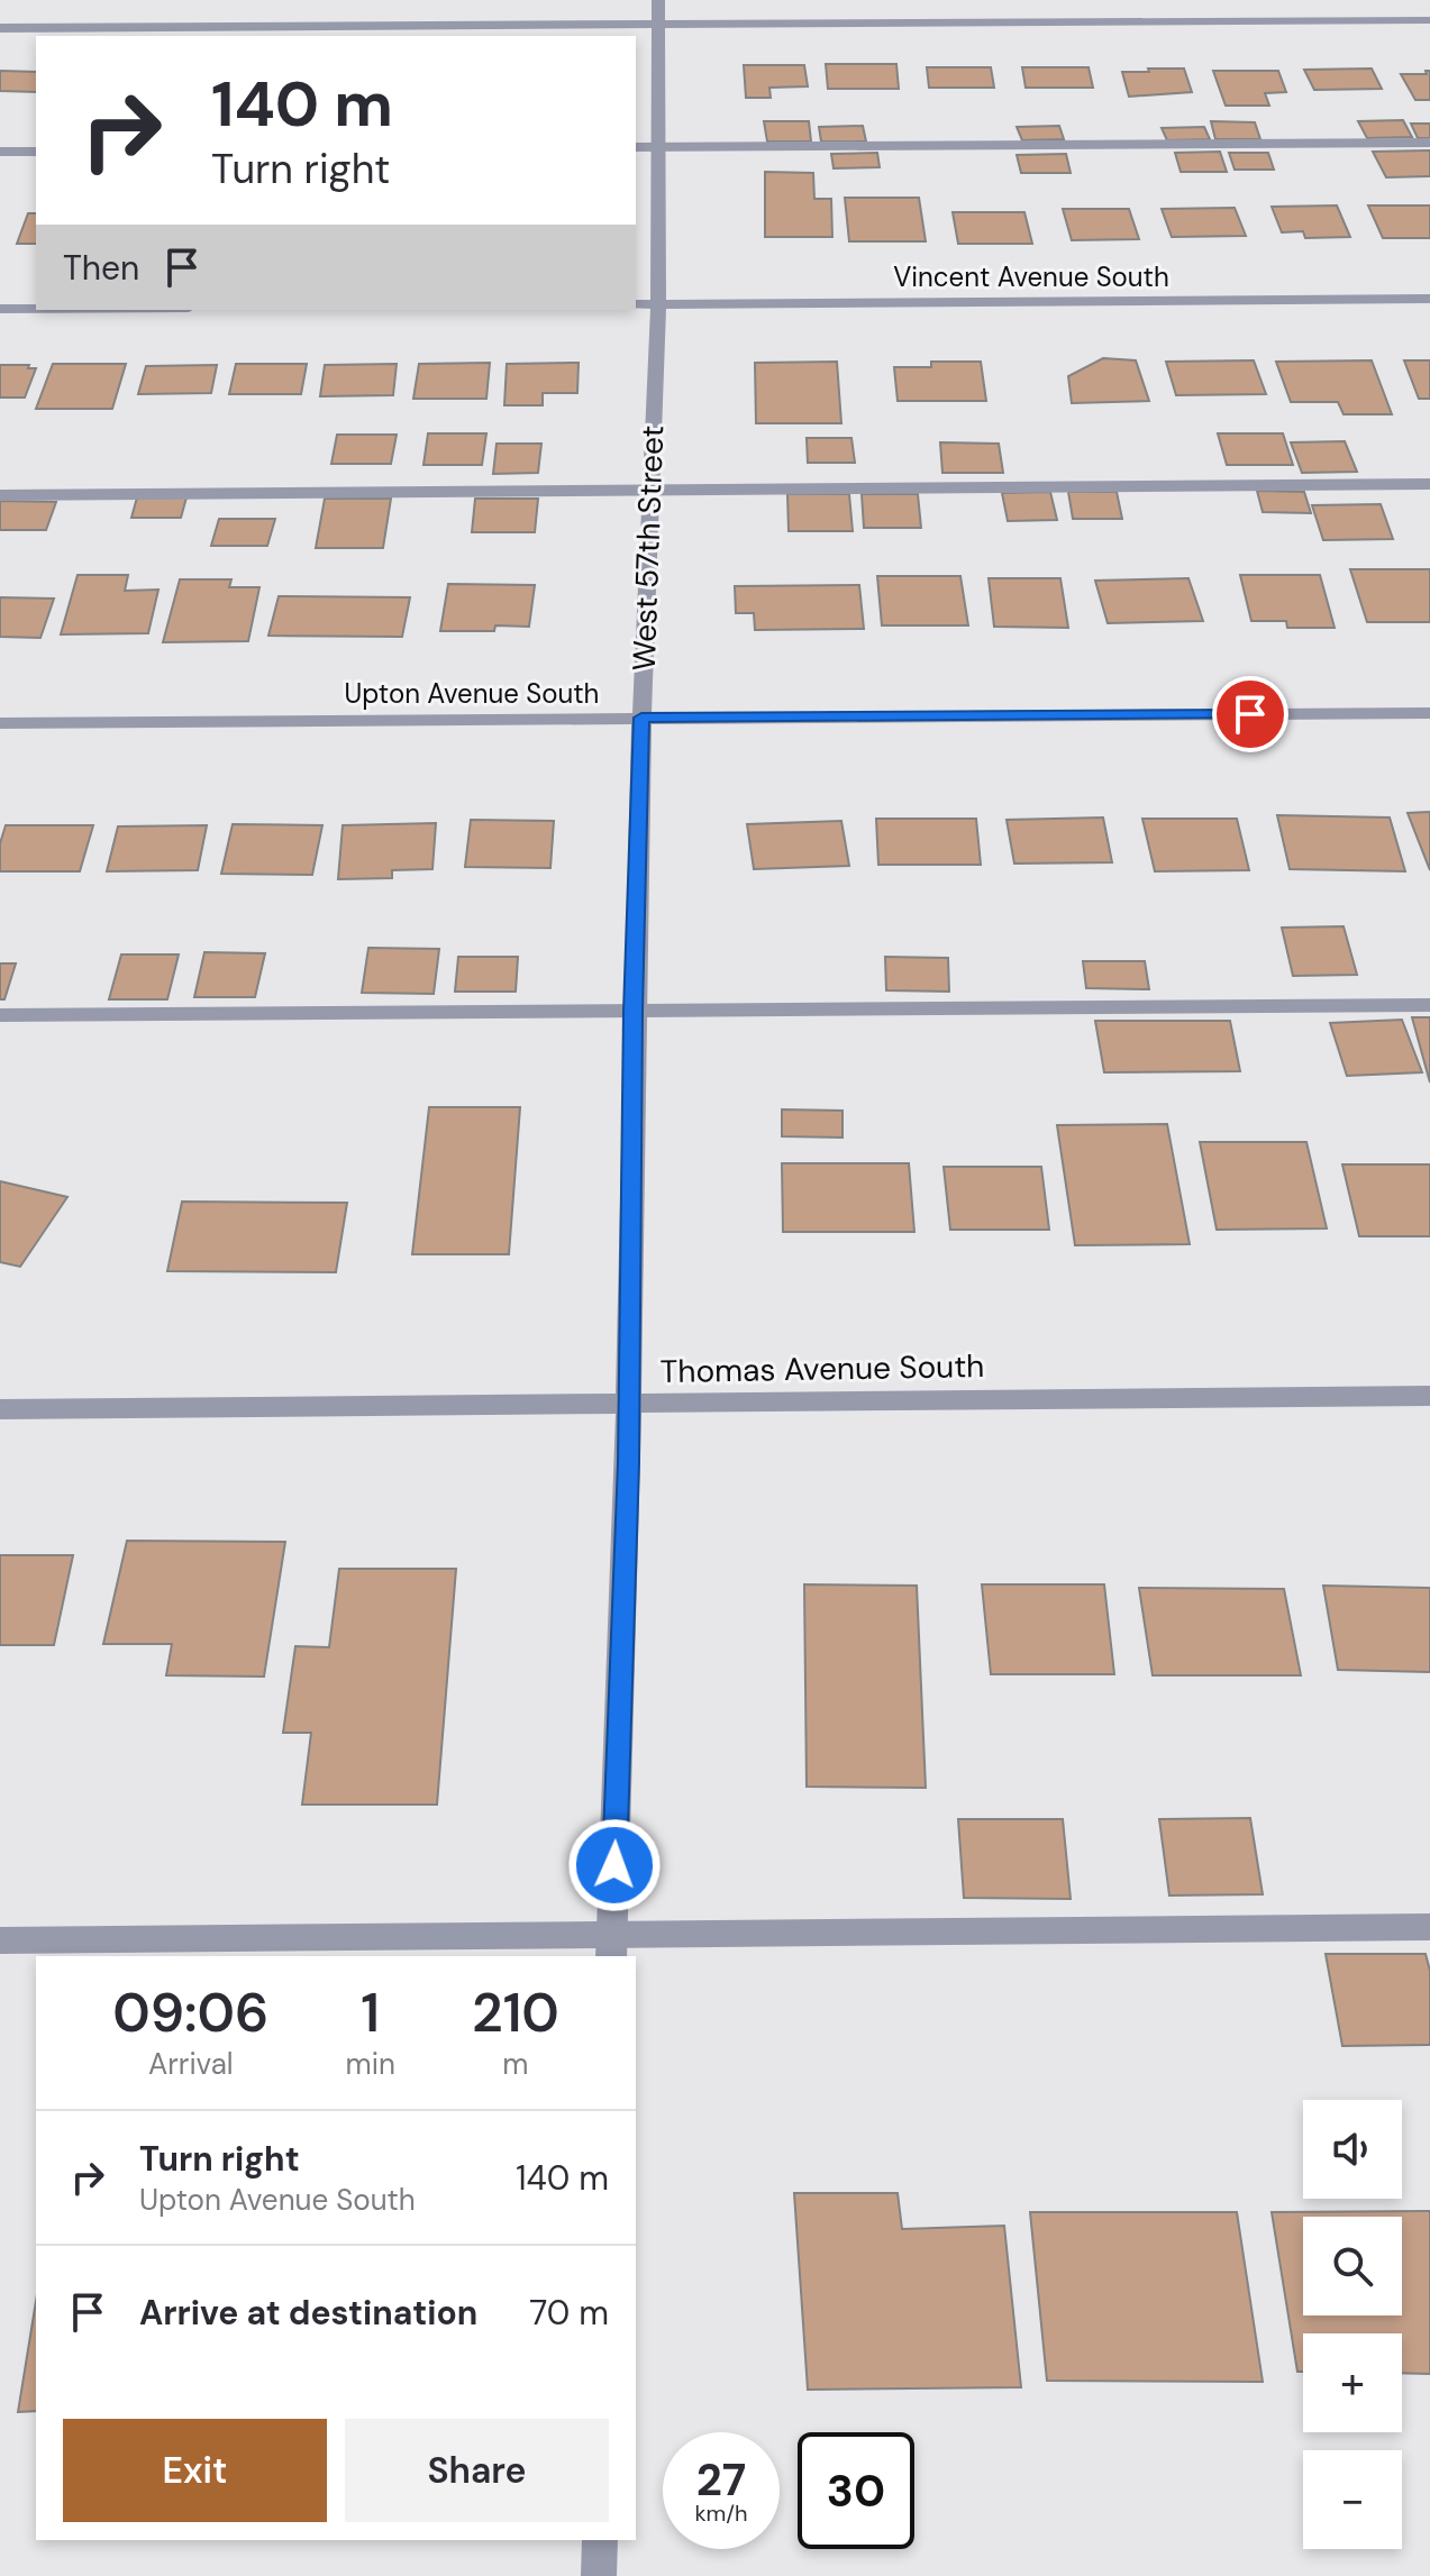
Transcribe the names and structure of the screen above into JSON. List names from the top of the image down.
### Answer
{
  "streets": {
    "street": [
      "Vincent Avenue South",
      "West 57th Street",
      "Upton Avenue South",
      "Thomas Avenue South"
    ]
  },
  "crossings": [
    ["Vincent Avenue South", "West 57th Street"],
    ["West 57th Street", "Upton Avenue South"],
    ["West 57th Street", "Thomas Avenue South"]
  ],
  "page": {
    "turn": ["140 m", "Turn right"],
    "then": "Then",
    "eta": [
      "09:06",
      "Arrival",
      "1",
      "min",
      "210",
      "m"
    ],
    "map_buttons": ["+", "−"],
    "list": [
      {
        "name": "Turn right",
        "note": "Upton Avenue South",
        "value": "140 m"
      },
      {
        "name": "Arrive at destination",
        "value": "70 m"
      }
    ],
    "buttons": ["Exit", "Share"],
    "speed": "27 km/h",
    "limit": "30"
  }
}
